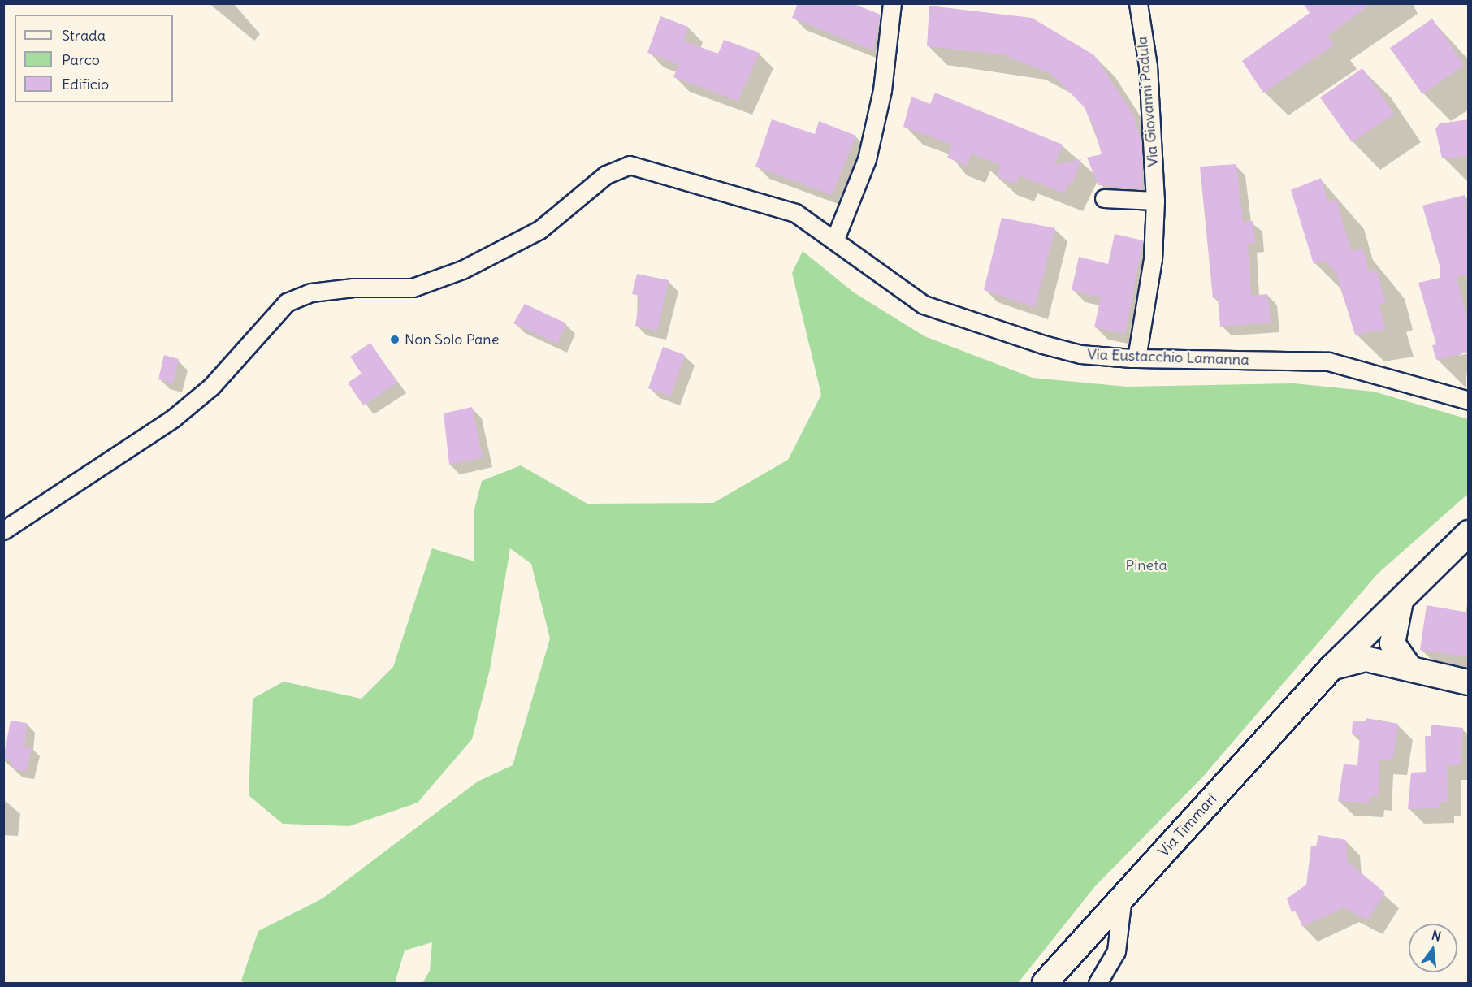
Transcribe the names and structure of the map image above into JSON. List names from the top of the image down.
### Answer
{
  "streets": {
    "main road": ["Via Timmari"],
    "street": ["Via Giovanni Padula", "Via Eustacchio Lamanna"]
  },
  "crossings": [
    ["Via Giovanni Padula", "Via Eustacchio Lamanna"]
  ],
  "parks": ["Pineta"],
  "places": ["Non Solo Pane"],
  "legend": ["Strada", "Parco", "Edificio"],
  "north": "top"
}
